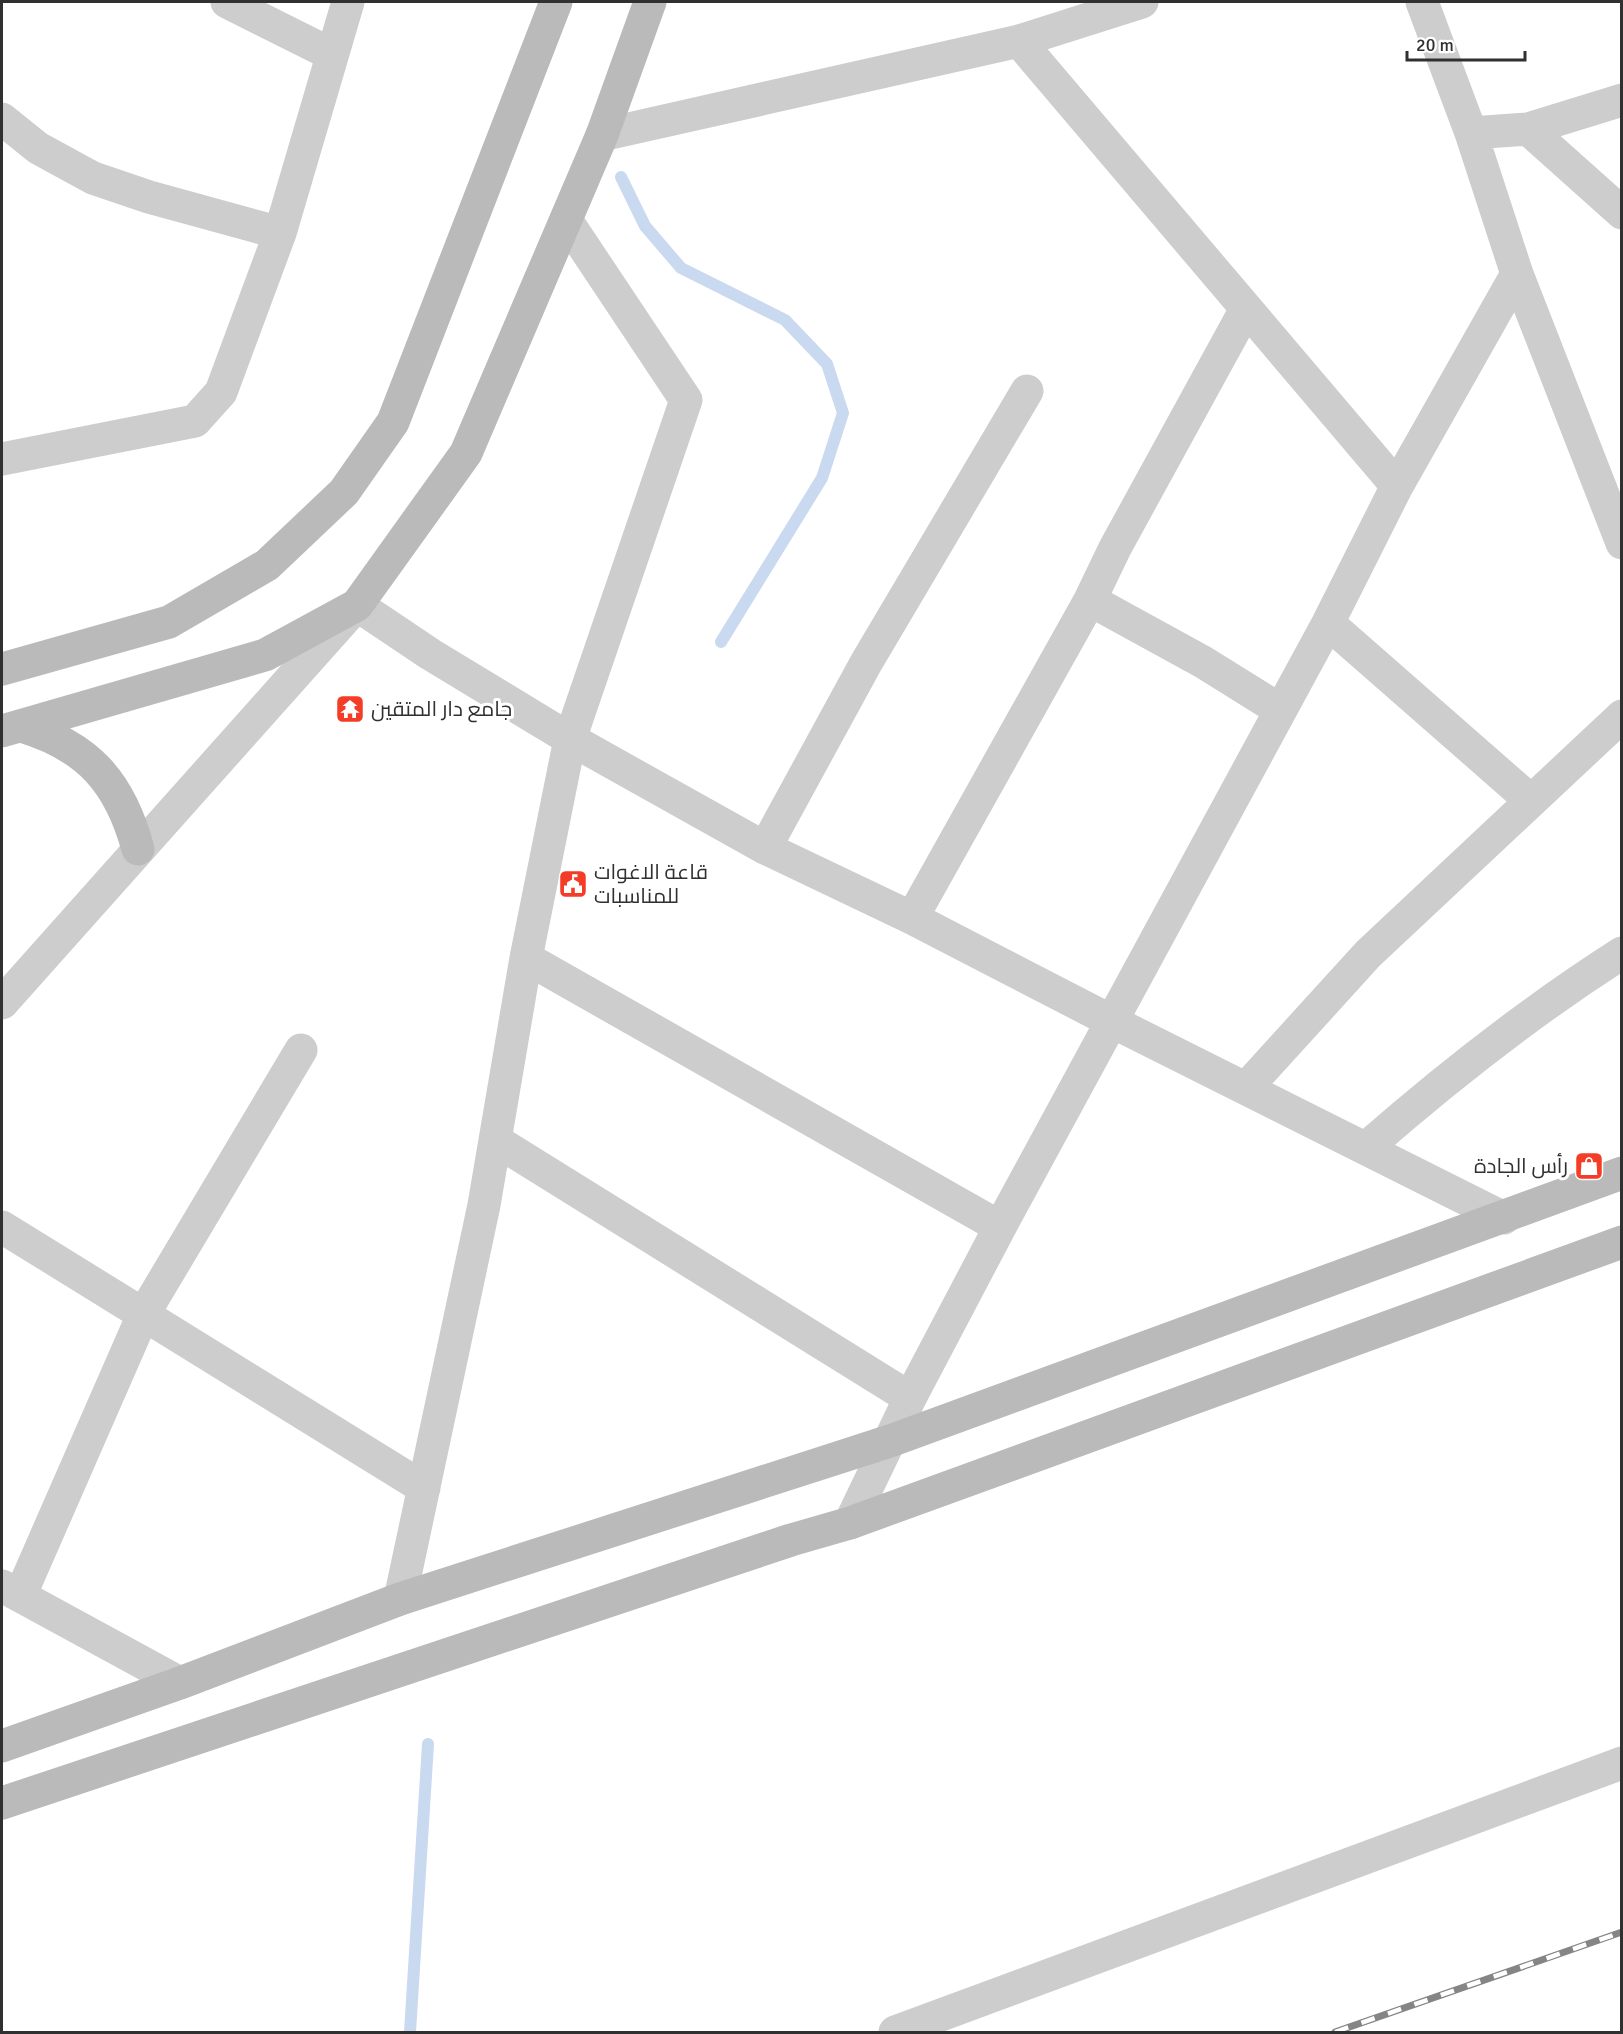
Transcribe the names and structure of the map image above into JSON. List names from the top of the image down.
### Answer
{
  "places": {
    "temple": ["جامع دار المتقين"],
    "public building": ["قاعة الاغوات للمناسبات"],
    "shop": ["رأس الجادة"]
  },
  "scale_bar": "20 m"
}
